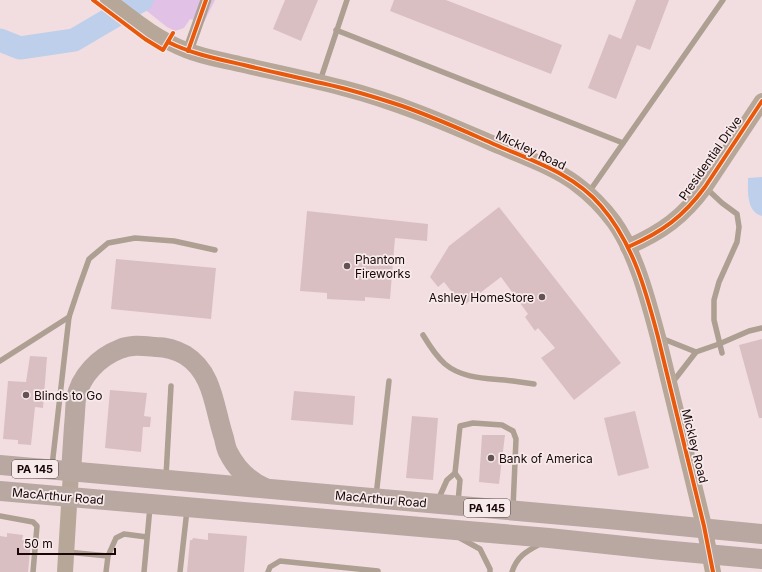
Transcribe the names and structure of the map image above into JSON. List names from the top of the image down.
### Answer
{
  "streets": {
    "highway": ["PA 145", "MacArthur Road"],
    "street": ["Mickley Road", "Presidential Drive"]
  },
  "crossings": [
    ["Mickley Road", "Presidential Drive"],
    ["Mickley Road", "MacArthur Road"]
  ],
  "places": [
    "Phantom Fireworks",
    "Ashley HomeStore",
    "Blinds to Go",
    "Bank of America"
  ],
  "scale_bar": "50 m"
}
